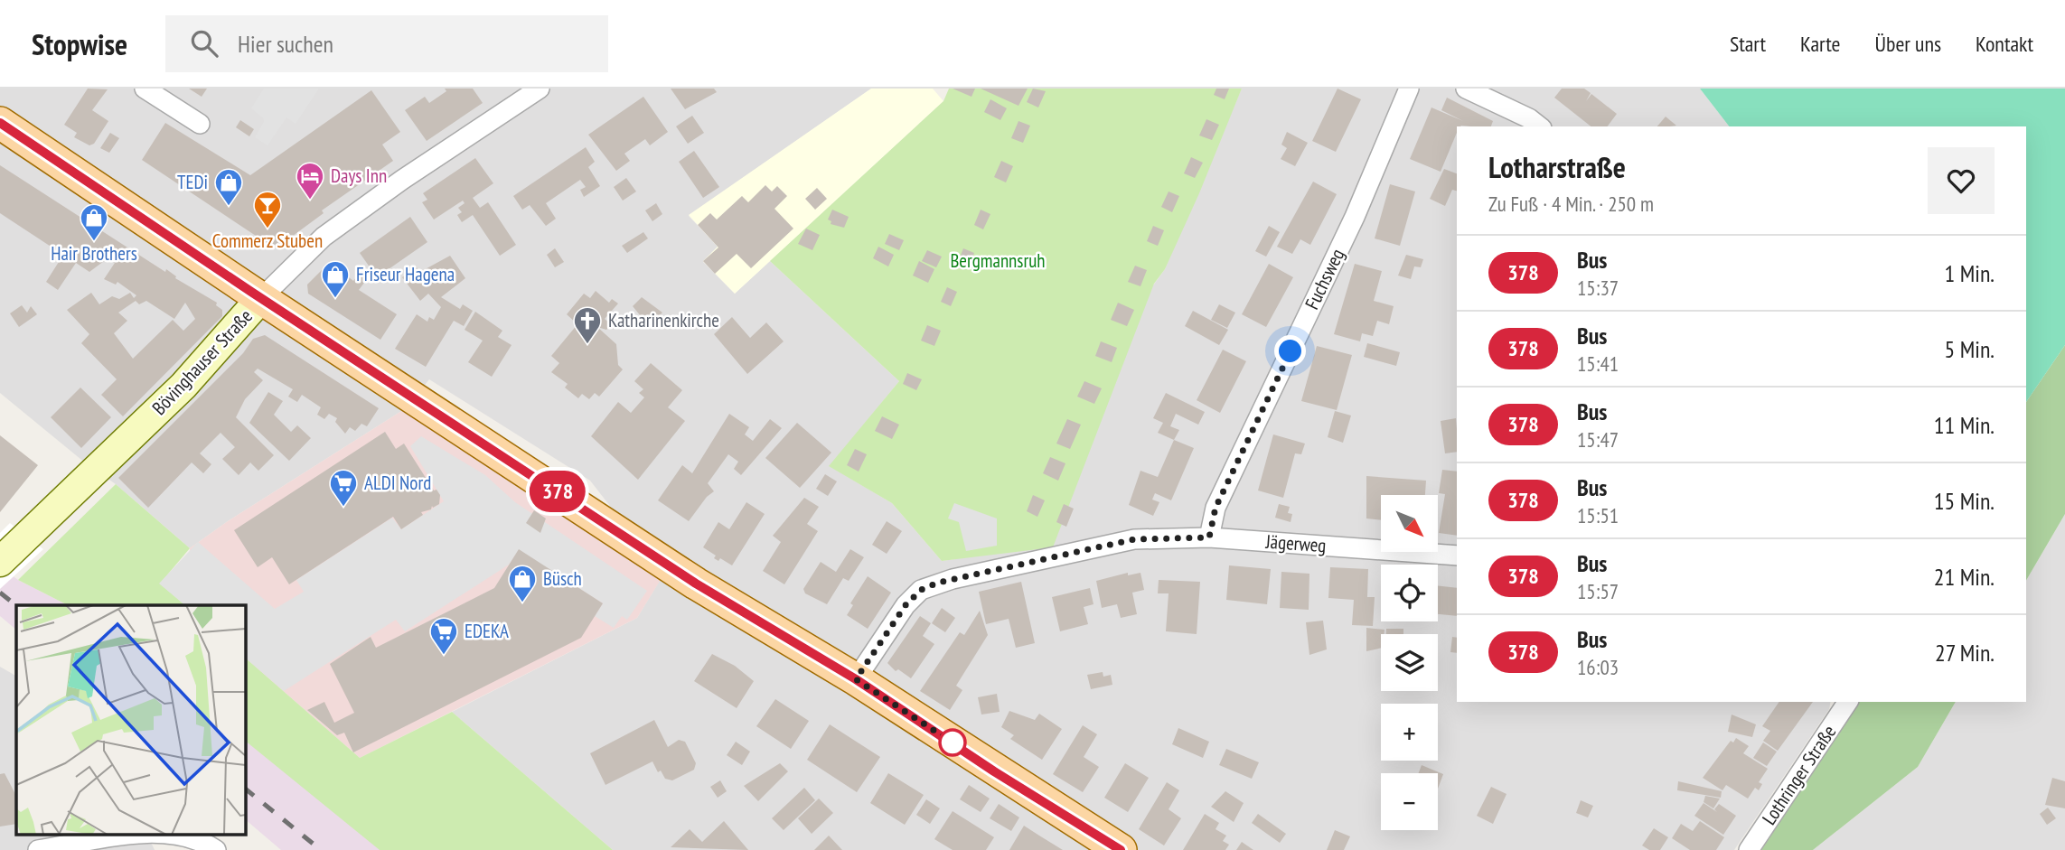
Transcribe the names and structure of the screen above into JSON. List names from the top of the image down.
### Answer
{
  "streets": {
    "main road": ["Bövinghauser Straße"],
    "street": ["Fuchsweg", "Jägerweg", "Lothringer Straße"]
  },
  "crossings": [
    ["Fuchsweg", "Jägerweg"]
  ],
  "parks": ["Bergmannsruh"],
  "places": {
    "hotel": ["Days Inn"],
    "shop": [
      "TEDi",
      "Hair Brothers",
      "Friseur Hagena",
      "Büsch"
    ],
    "bar": ["Commerz Stuben"],
    "church": ["Katharinenkirche"],
    "supermarket": ["ALDI Nord", "EDEKA"]
  },
  "lines": ["bus line 378"],
  "north": "bottom right",
  "page": {
    "header": "Stopwise",
    "search": "Hier suchen",
    "nav": [
      "Start",
      "Karte",
      "Über uns",
      "Kontakt"
    ],
    "on_map": "378",
    "heading": ["Lotharstraße", "Zu Fuß · 4 Min. · 250 m"],
    "list": [
      {
        "mark": "378",
        "name": "Bus",
        "note": "15:37",
        "value": "1 Min."
      },
      {
        "mark": "378",
        "name": "Bus",
        "note": "15:41",
        "value": "5 Min."
      },
      {
        "mark": "378",
        "name": "Bus",
        "note": "15:47",
        "value": "11 Min."
      },
      {
        "mark": "378",
        "name": "Bus",
        "note": "15:51",
        "value": "15 Min."
      },
      {
        "mark": "378",
        "name": "Bus",
        "note": "15:57",
        "value": "21 Min."
      },
      {
        "mark": "378",
        "name": "Bus",
        "note": "16:03",
        "value": "27 Min."
      }
    ],
    "map_buttons": ["+", "−"]
  }
}
